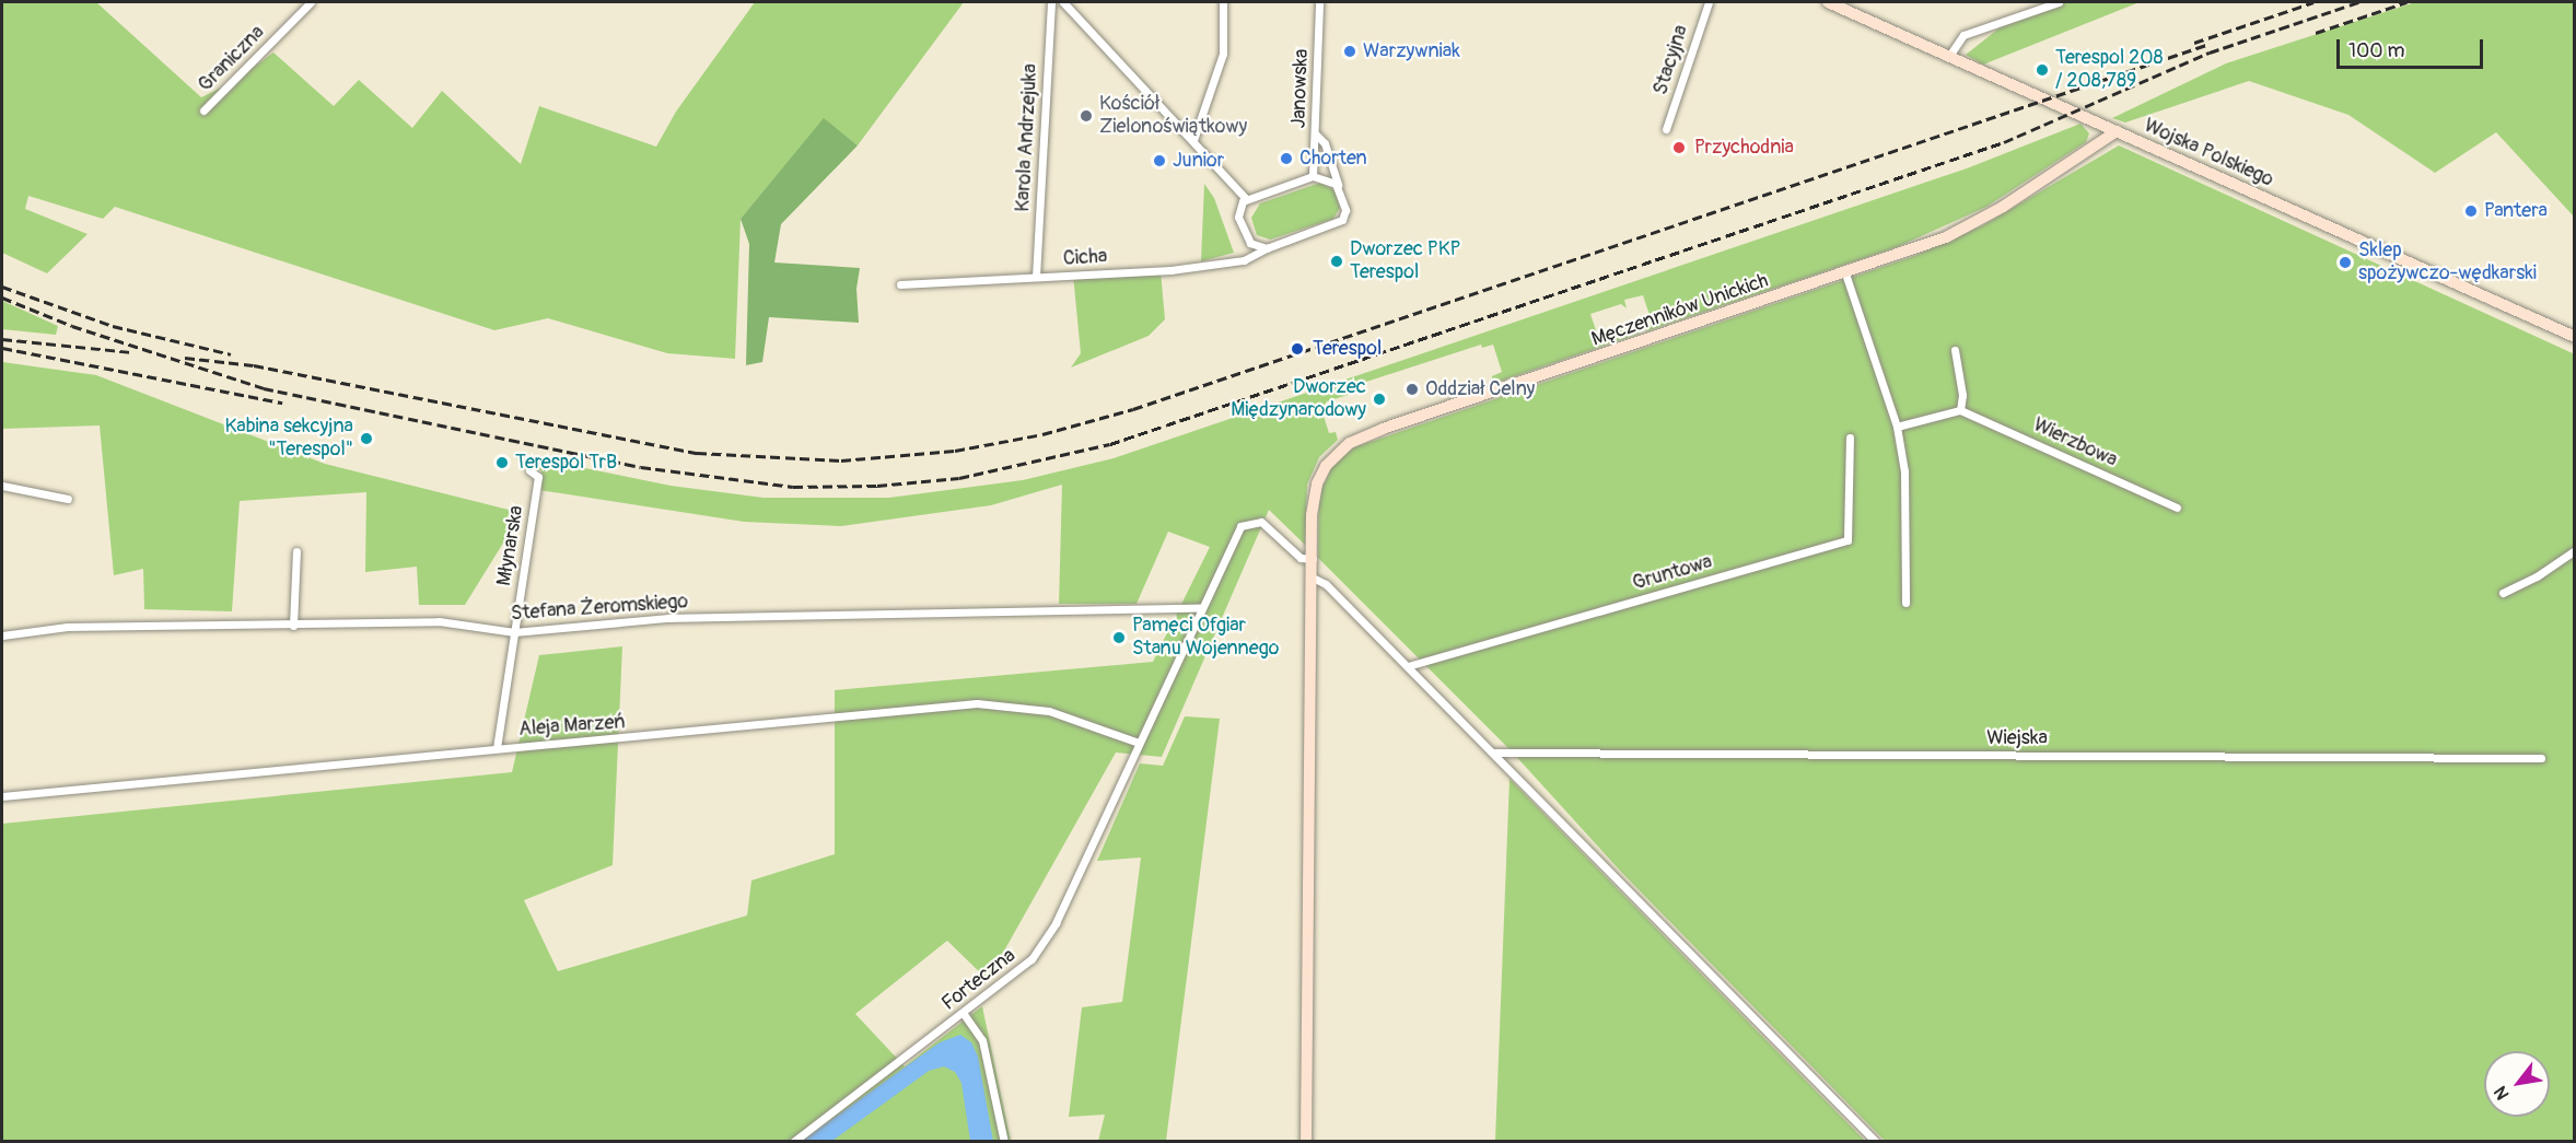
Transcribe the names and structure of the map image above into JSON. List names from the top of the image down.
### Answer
{
  "streets": {
    "main road": ["Wojska Polskiego", "Męczenników Unickich"],
    "street": [
      "Graniczna",
      "Stacyjna",
      "Janowska",
      "Karola Andrzejuka",
      "Cicha",
      "Wierzbowa",
      "Młynarska",
      "Gruntowa",
      "Stefana Żeromskiego",
      "Aleja Marzeń",
      "Wiejska",
      "Forteczna"
    ]
  },
  "crossings": [
    ["Karola Andrzejuka", "Cicha"],
    ["Wojska Polskiego", "Męczenników Unickich"],
    ["Męczenników Unickich", "Forteczna"],
    ["Młynarska", "Stefana Żeromskiego"],
    ["Młynarska", "Aleja Marzeń"],
    ["Stefana Żeromskiego", "Forteczna"],
    ["Aleja Marzeń", "Forteczna"]
  ],
  "places": [
    "Warzywniak",
    "Terespol 208 / 208,789",
    "Kościół Zielonoświątkowy",
    "Przychodnia",
    "Chorten",
    "Junior",
    "Pantera",
    "Dworzec PKP Terespol",
    "Sklep spożywczo-wędkarski",
    "Terespol",
    "Oddział Celny",
    "Dworzec Międzynarodowy",
    "Kabina sekcyjna \"Terespol\"",
    "Terespol TrB",
    "Pamęci Ofgiar Stanu Wojennego"
  ],
  "scale_bar": "100 m",
  "north": "bottom left"
}
